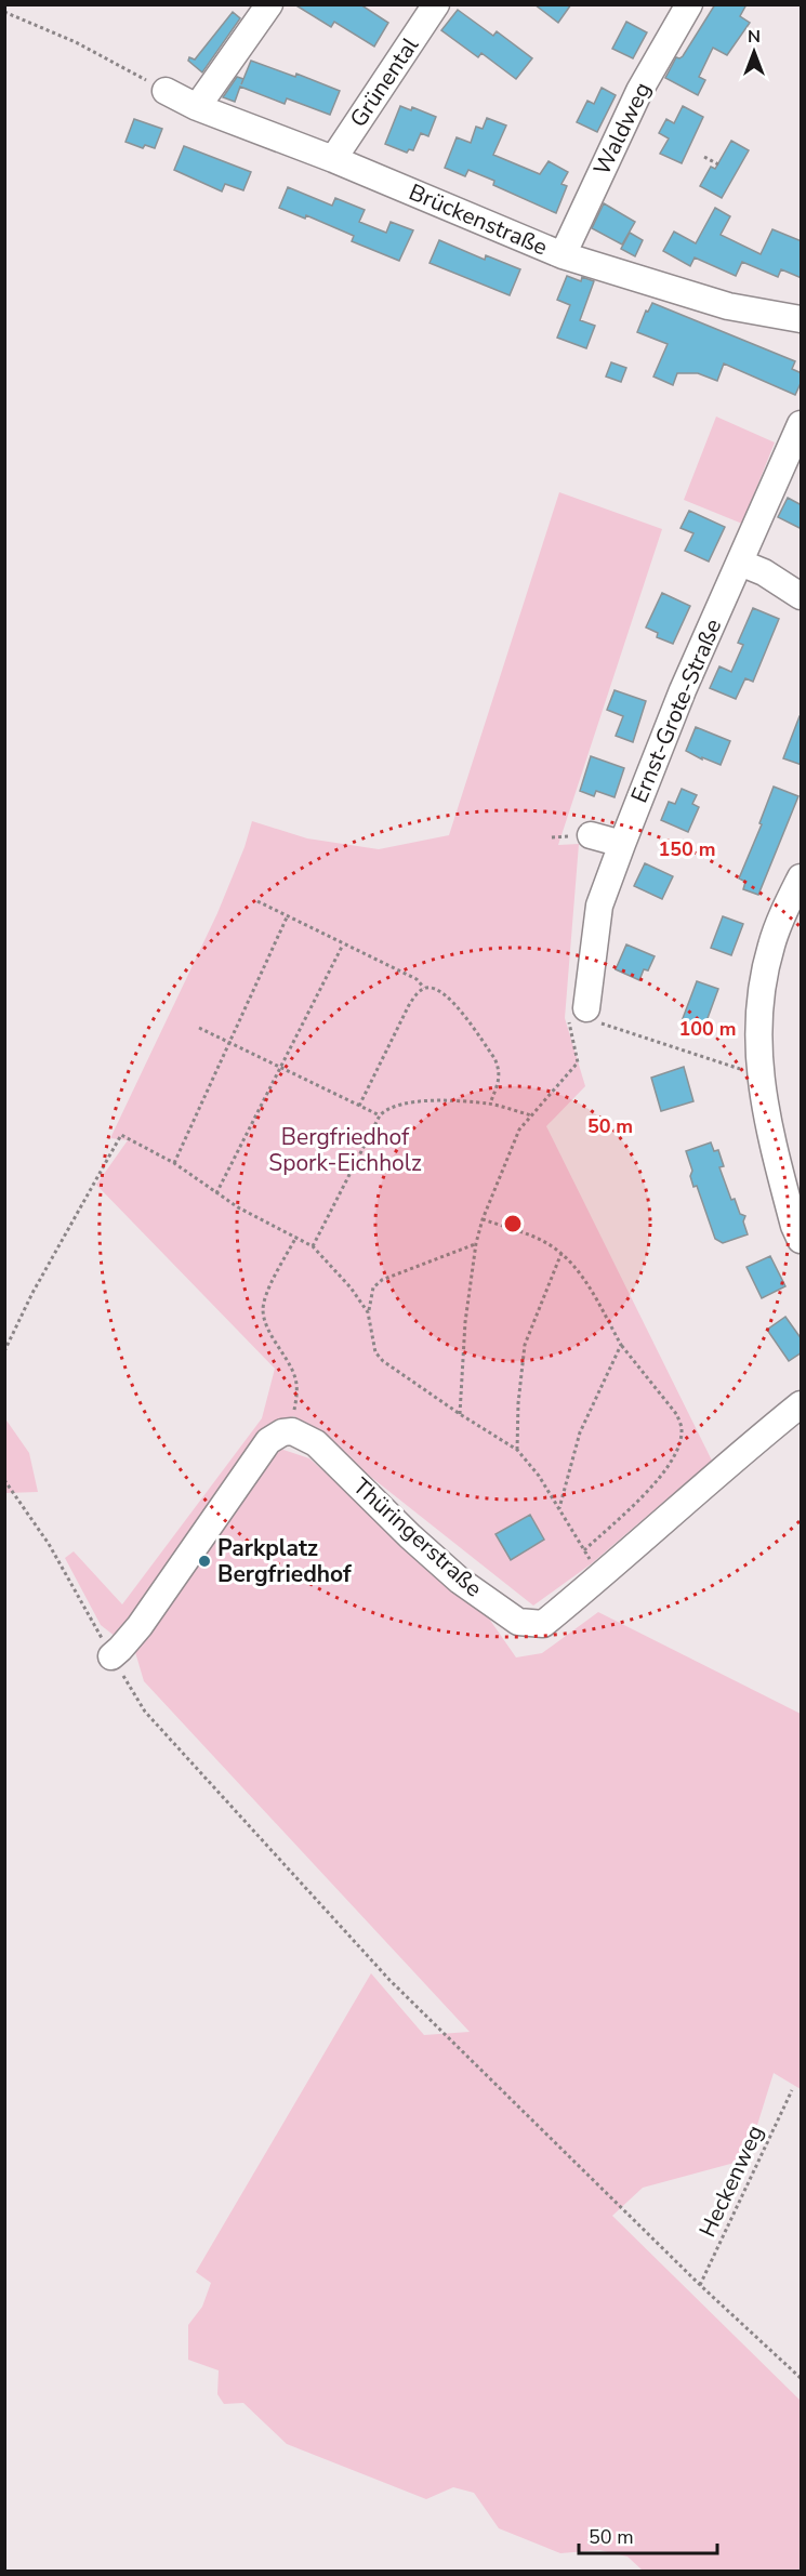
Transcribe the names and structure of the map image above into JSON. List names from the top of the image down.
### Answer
{
  "streets": {
    "street": [
      "Grünental",
      "Waldweg",
      "Brückenstraße",
      "Ernst-Grote-Straße",
      "Thüringerstraße"
    ],
    "path": ["Heckenweg"]
  },
  "crossings": [
    ["Grünental", "Brückenstraße"],
    ["Waldweg", "Brückenstraße"]
  ],
  "parks": ["Bergfriedhof Spork-Eichholz"],
  "places": ["Parkplatz Bergfriedhof"],
  "scale_bar": "50 m",
  "north": "top",
  "rings": ["150 m", "100 m", "50 m"]
}
